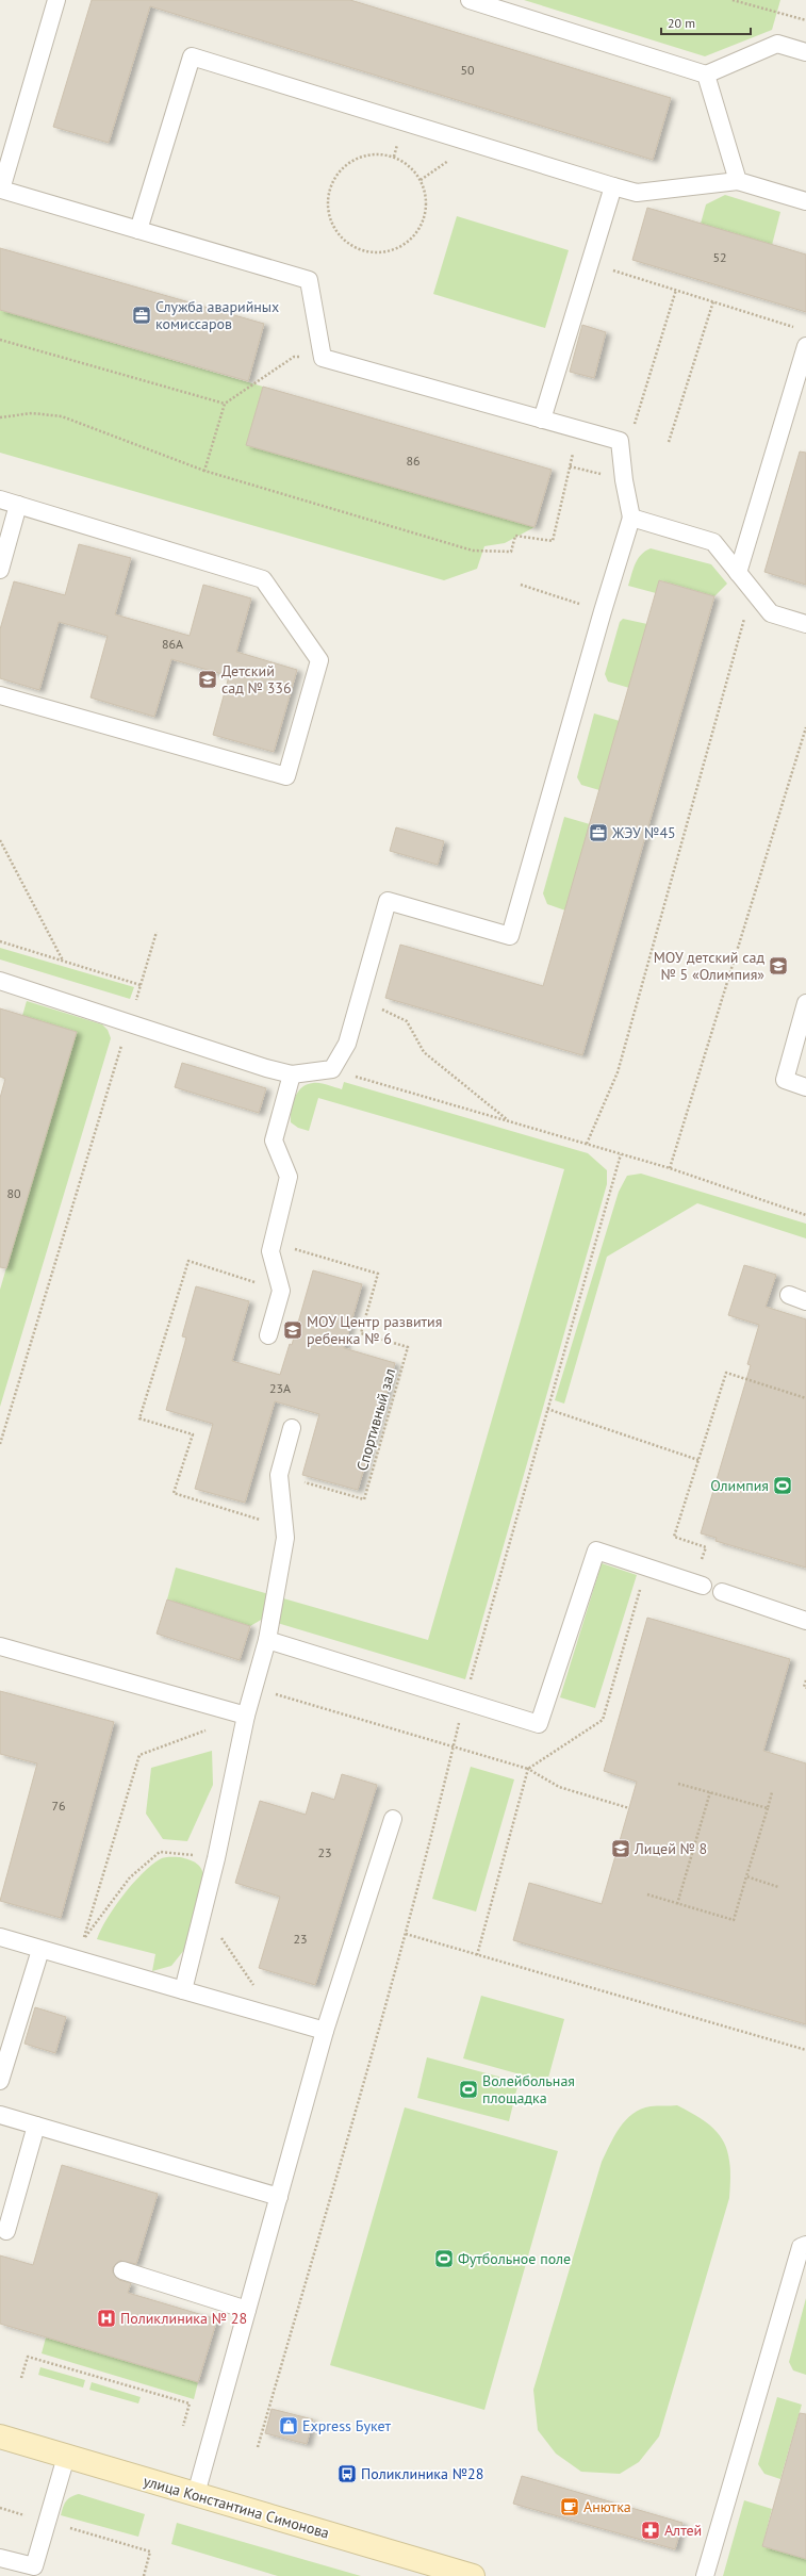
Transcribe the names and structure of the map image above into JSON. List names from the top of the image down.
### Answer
{
  "streets": {
    "main road": ["улица Константина Симонова"],
    "path": ["Спортивный зал"]
  },
  "places": {
    "office": ["Служба аварийных комиссаров", "ЖЭУ №45"],
    "school or university": [
      "Детский сад № 336",
      "МОУ детский сад № 5 «Олимпия»",
      "МОУ Центр развития ребенка № 6",
      "Лицей № 8"
    ],
    "sports": ["Олимпия", "Волейбольная площадка", "Футбольное поле"],
    "hospital": ["Поликлиника № 28"],
    "shop": ["Express Букет"],
    "bus stop": ["Поликлиника №28"],
    "cafe": ["Анютка"],
    "pharmacy": ["Алтей"]
  },
  "house_numbers": [
    "50",
    "52",
    "86",
    "86А",
    "80",
    "23А",
    "76",
    "23",
    "23"
  ],
  "scale_bar": "20 m"
}
